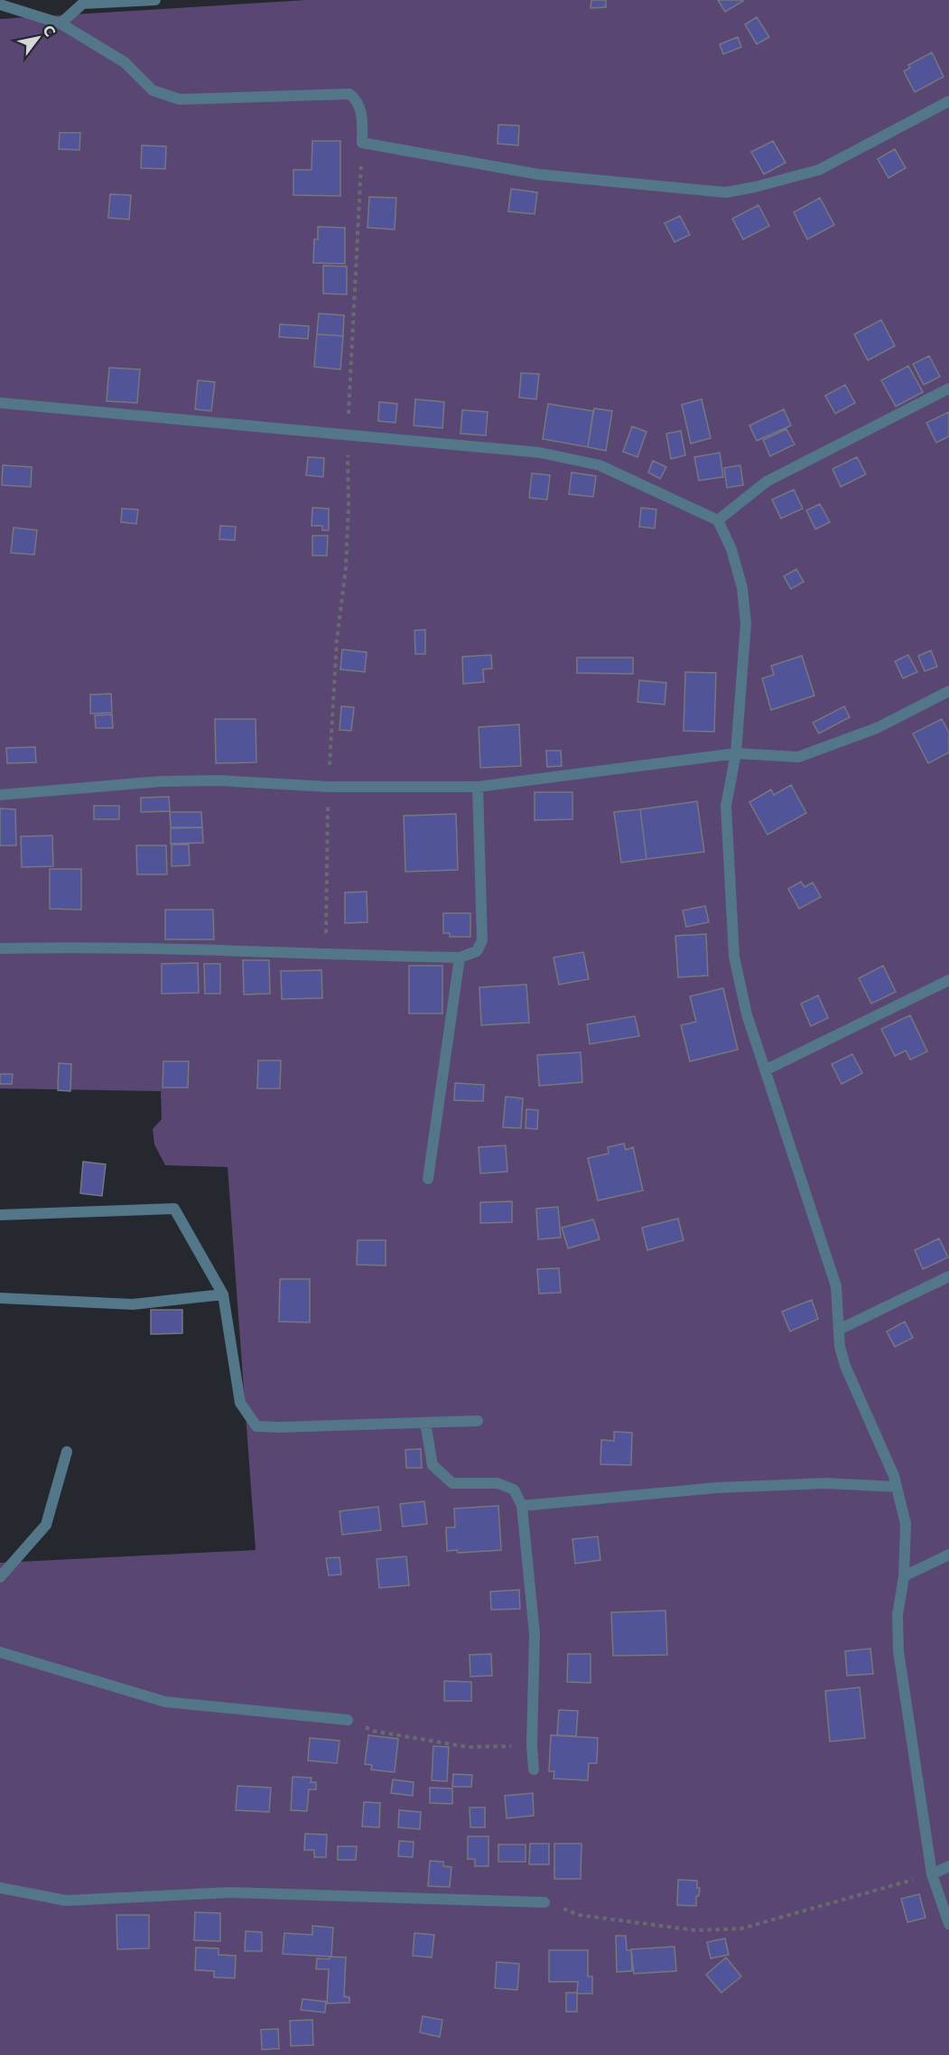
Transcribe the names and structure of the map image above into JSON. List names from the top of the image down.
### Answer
{
  "north": "top right"
}
